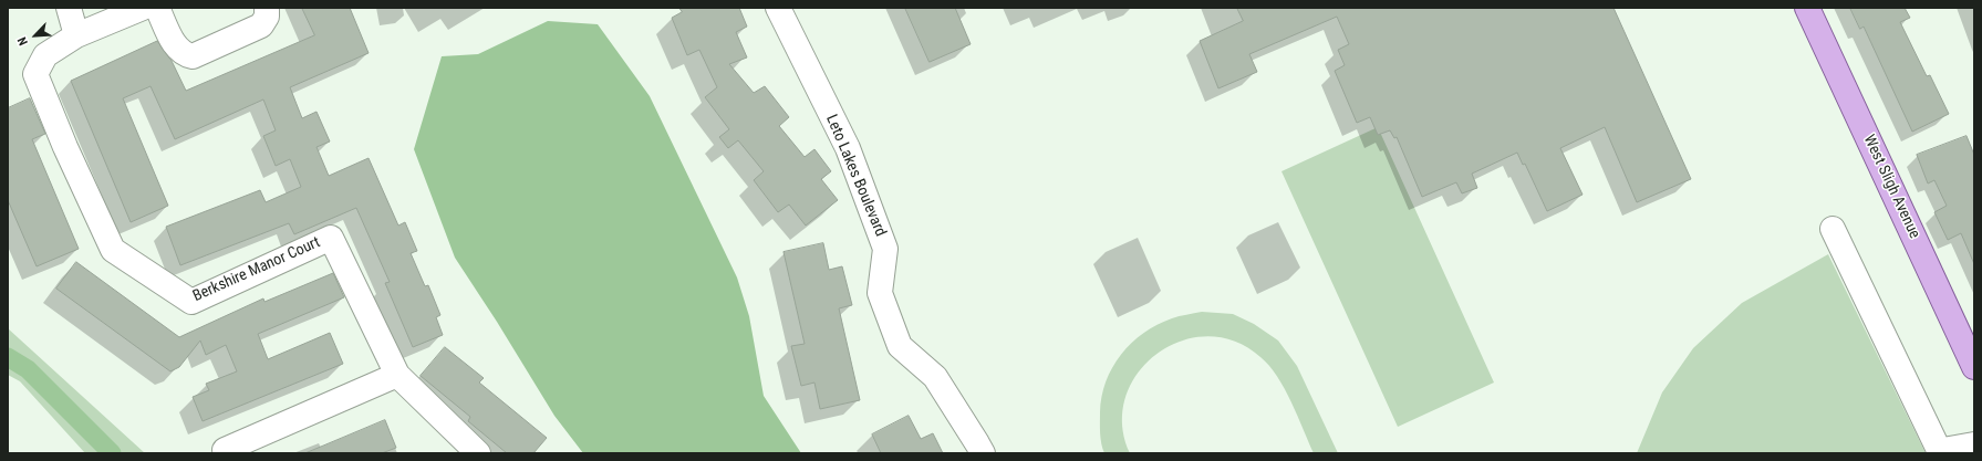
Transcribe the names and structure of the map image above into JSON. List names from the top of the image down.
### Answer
{
  "streets": {
    "main road": ["West Sligh Avenue"],
    "street": ["Leto Lakes Boulevard", "Berkshire Manor Court"]
  },
  "north": "bottom left"
}
